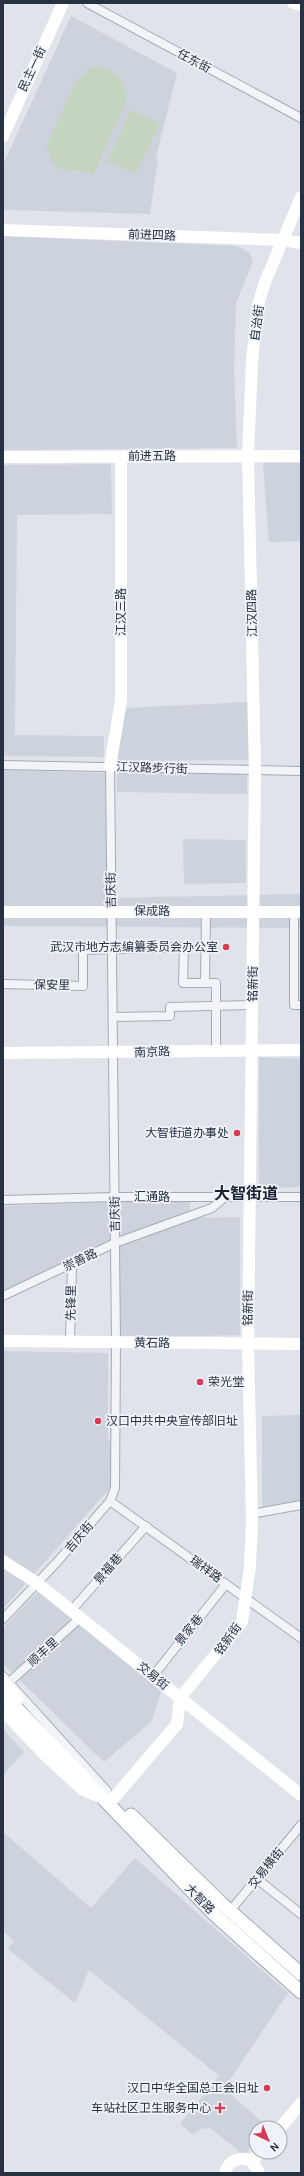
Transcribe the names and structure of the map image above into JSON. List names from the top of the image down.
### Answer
{
  "streets": {
    "main road": ["大智路"],
    "street": [
      "任东街",
      "民主一街",
      "前进四路",
      "自治街",
      "前进五路",
      "江汉三路",
      "江汉四路",
      "江汉路步行街",
      "吉庆街",
      "保成路",
      "铭新街",
      "保安里",
      "南京路",
      "汇通路",
      "崇善路",
      "先锋里",
      "黄石路",
      "景福巷",
      "瑞祥路",
      "景家巷",
      "顺丰里",
      "交易街",
      "交易横街"
    ]
  },
  "crossings": [
    ["前进四路", "自治街"],
    ["自治街", "前进五路"],
    ["自治街", "江汉四路"],
    ["前进五路", "江汉三路"],
    ["前进五路", "江汉四路"],
    ["江汉三路", "江汉路步行街"],
    ["江汉三路", "吉庆街"],
    ["江汉四路", "江汉路步行街"],
    ["江汉四路", "铭新街"],
    ["江汉路步行街", "吉庆街"],
    ["江汉路步行街", "铭新街"],
    ["吉庆街", "保成路"],
    ["吉庆街", "保安里"],
    ["吉庆街", "南京路"],
    ["吉庆街", "汇通路"],
    ["吉庆街", "崇善路"],
    ["吉庆街", "黄石路"],
    ["吉庆街", "瑞祥路"],
    ["吉庆街", "交易街"],
    ["保成路", "铭新街"],
    ["铭新街", "南京路"],
    ["铭新街", "汇通路"],
    ["铭新街", "黄石路"],
    ["铭新街", "瑞祥路"],
    ["铭新街", "交易街"],
    ["汇通路", "崇善路"],
    ["崇善路", "先锋里"],
    ["先锋里", "黄石路"],
    ["景福巷", "瑞祥路"],
    ["景福巷", "顺丰里"],
    ["景福巷", "交易街"],
    ["瑞祥路", "景家巷"],
    ["景家巷", "交易街"],
    ["顺丰里", "交易街"],
    ["顺丰里", "大智路"],
    ["交易横街", "大智路"]
  ],
  "districts": ["大智街道"],
  "places": {
    "other": [
      "武汉市地方志编纂委员会办公室",
      "大智街道办事处",
      "荣光堂",
      "汉口中共中央宣传部旧址",
      "汉口中华全国总工会旧址"
    ],
    "health": ["车站社区卫生服务中心"]
  },
  "north": "bottom right"
}
